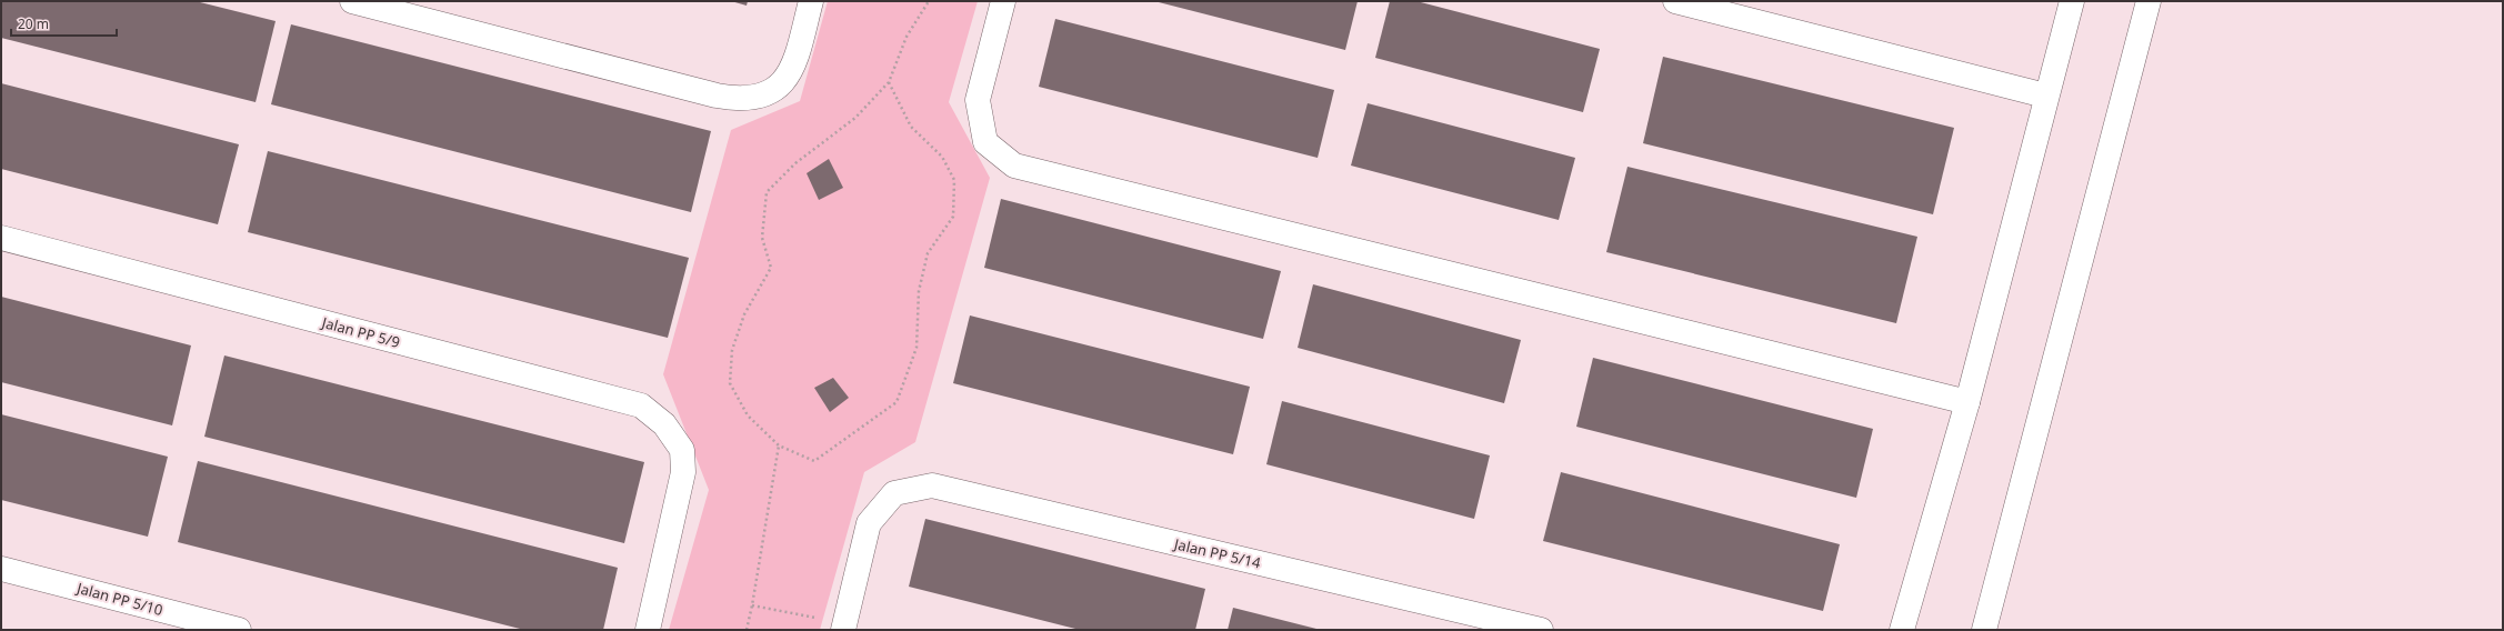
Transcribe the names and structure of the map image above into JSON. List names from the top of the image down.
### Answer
{
  "streets": {
    "street": ["Jalan PP 5/9", "Jalan PP 5/14", "Jalan PP 5/10"]
  },
  "scale_bar": "20 m"
}
